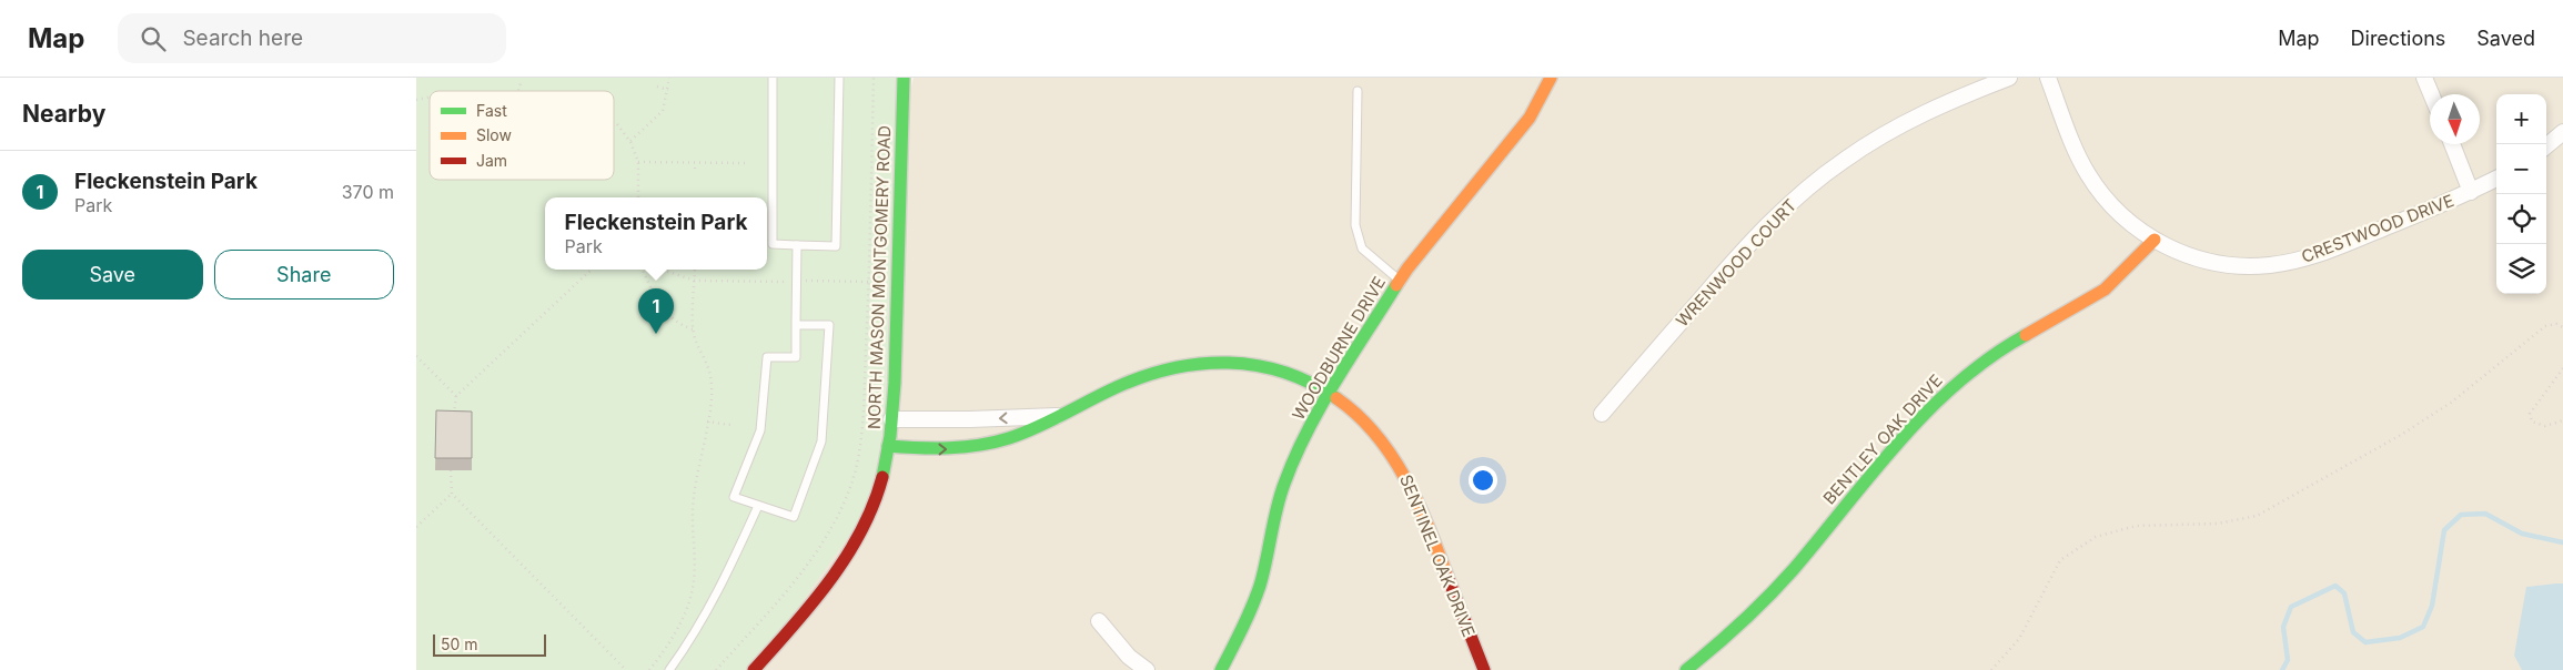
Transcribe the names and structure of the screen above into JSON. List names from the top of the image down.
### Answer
{
  "streets": {
    "street": [
      "CRESTWOOD DRIVE",
      "WRENWOOD COURT",
      "NORTH MASON MONTGOMERY ROAD",
      "WOODBURNE DRIVE",
      "BENTLEY OAK DRIVE",
      "SENTINEL OAK DRIVE"
    ]
  },
  "crossings": [
    ["CRESTWOOD DRIVE", "BENTLEY OAK DRIVE"],
    ["NORTH MASON MONTGOMERY ROAD", "SENTINEL OAK DRIVE"],
    ["WOODBURNE DRIVE", "SENTINEL OAK DRIVE"]
  ],
  "legend": ["Fast", "Slow", "Jam"],
  "scale_bar": "50 m",
  "north": "bottom",
  "page": {
    "header": "Map",
    "search": "Search here",
    "nav": ["Map", "Directions", "Saved"],
    "heading": "Nearby",
    "map_buttons": ["+", "−"],
    "list": [
      {
        "mark": "1",
        "name": "Fleckenstein Park",
        "note": "Park",
        "value": "370 m"
      }
    ],
    "popup": ["Fleckenstein Park", "Park"],
    "buttons": ["Save", "Share"],
    "pins": "1",
    "scale": "50 m"
  }
}
